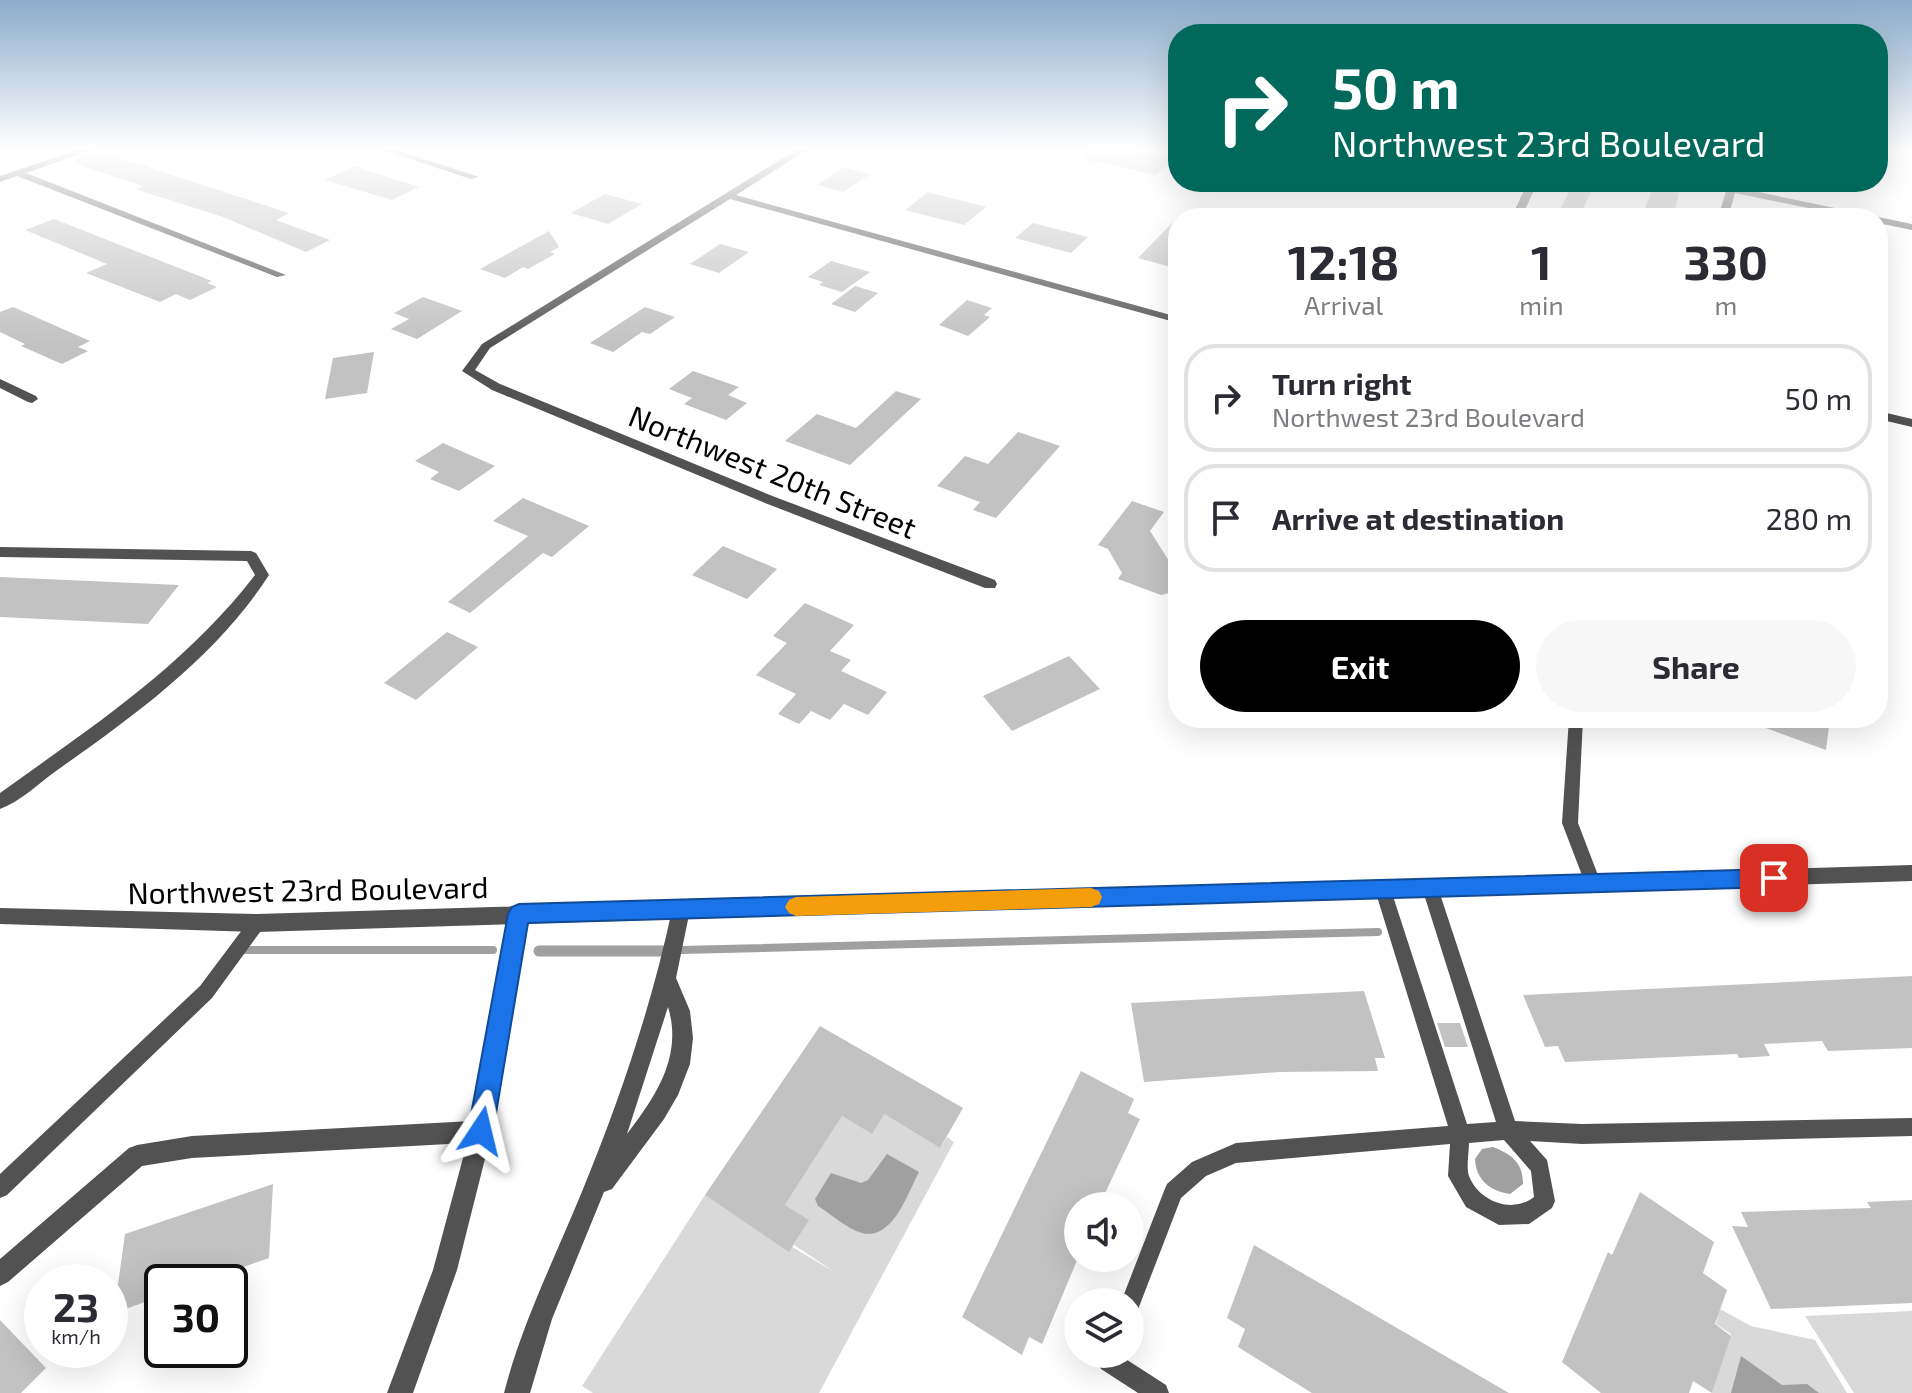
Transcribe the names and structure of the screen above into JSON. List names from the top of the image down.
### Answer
{
  "streets": {
    "street": ["Northwest 20th Street", "Northwest 23rd Boulevard"]
  },
  "page": {
    "turn": ["50 m", "Northwest 23rd Boulevard"],
    "eta": [
      "12:18",
      "Arrival",
      "1",
      "min",
      "330",
      "m"
    ],
    "list": [
      {
        "name": "Turn right",
        "note": "Northwest 23rd Boulevard",
        "value": "50 m"
      },
      {
        "name": "Arrive at destination",
        "value": "280 m"
      }
    ],
    "buttons": ["Exit", "Share"],
    "speed": "23 km/h",
    "limit": "30"
  }
}
